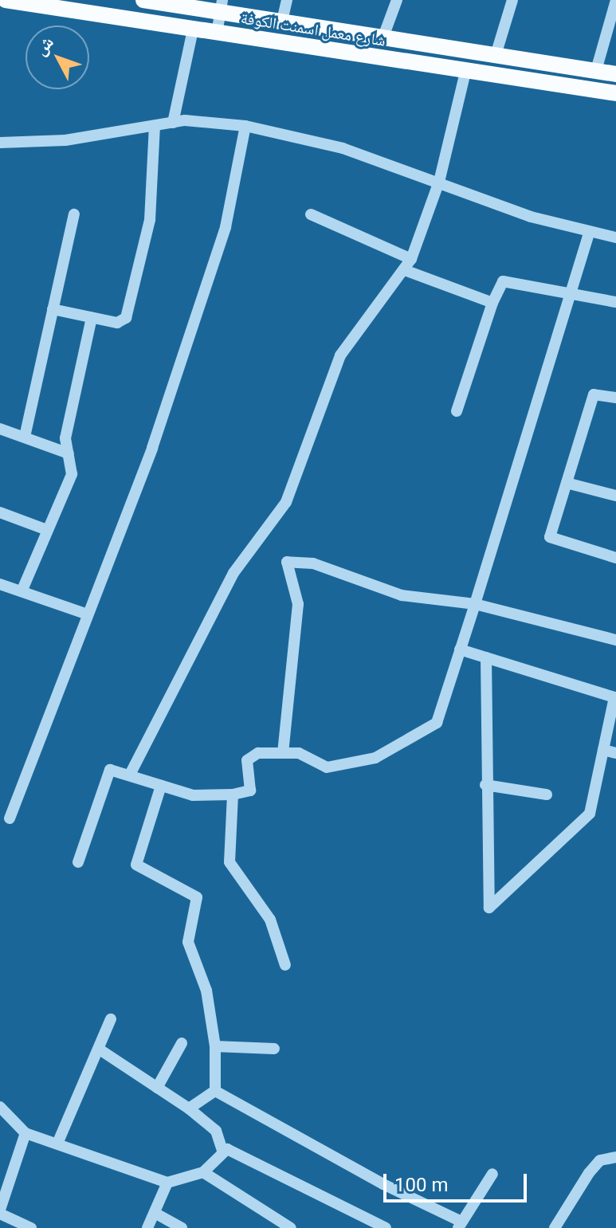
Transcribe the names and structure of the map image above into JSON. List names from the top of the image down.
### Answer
{
  "streets": {
    "main road": ["شارع معمل اسمنت الكوفة"]
  },
  "scale_bar": "100 m",
  "north": "top left"
}
